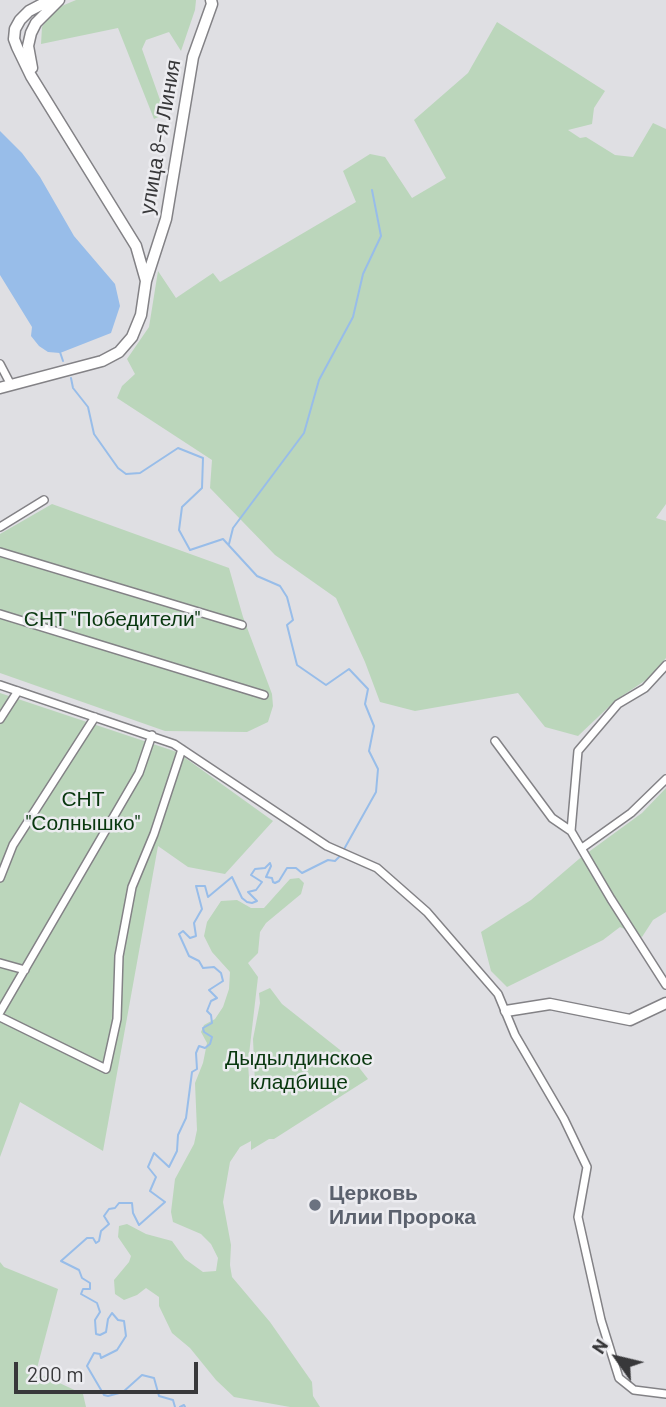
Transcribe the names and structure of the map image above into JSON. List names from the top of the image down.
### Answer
{
  "streets": {
    "main road": ["улица 8-я Линия"]
  },
  "parks": ["СНТ \"Победители\"", "СНТ \"Солнышко\"", "Дыдылдинское кладбище"],
  "places": ["Церковь Илии Пророка"],
  "scale_bar": "200 m",
  "north": "top left"
}
